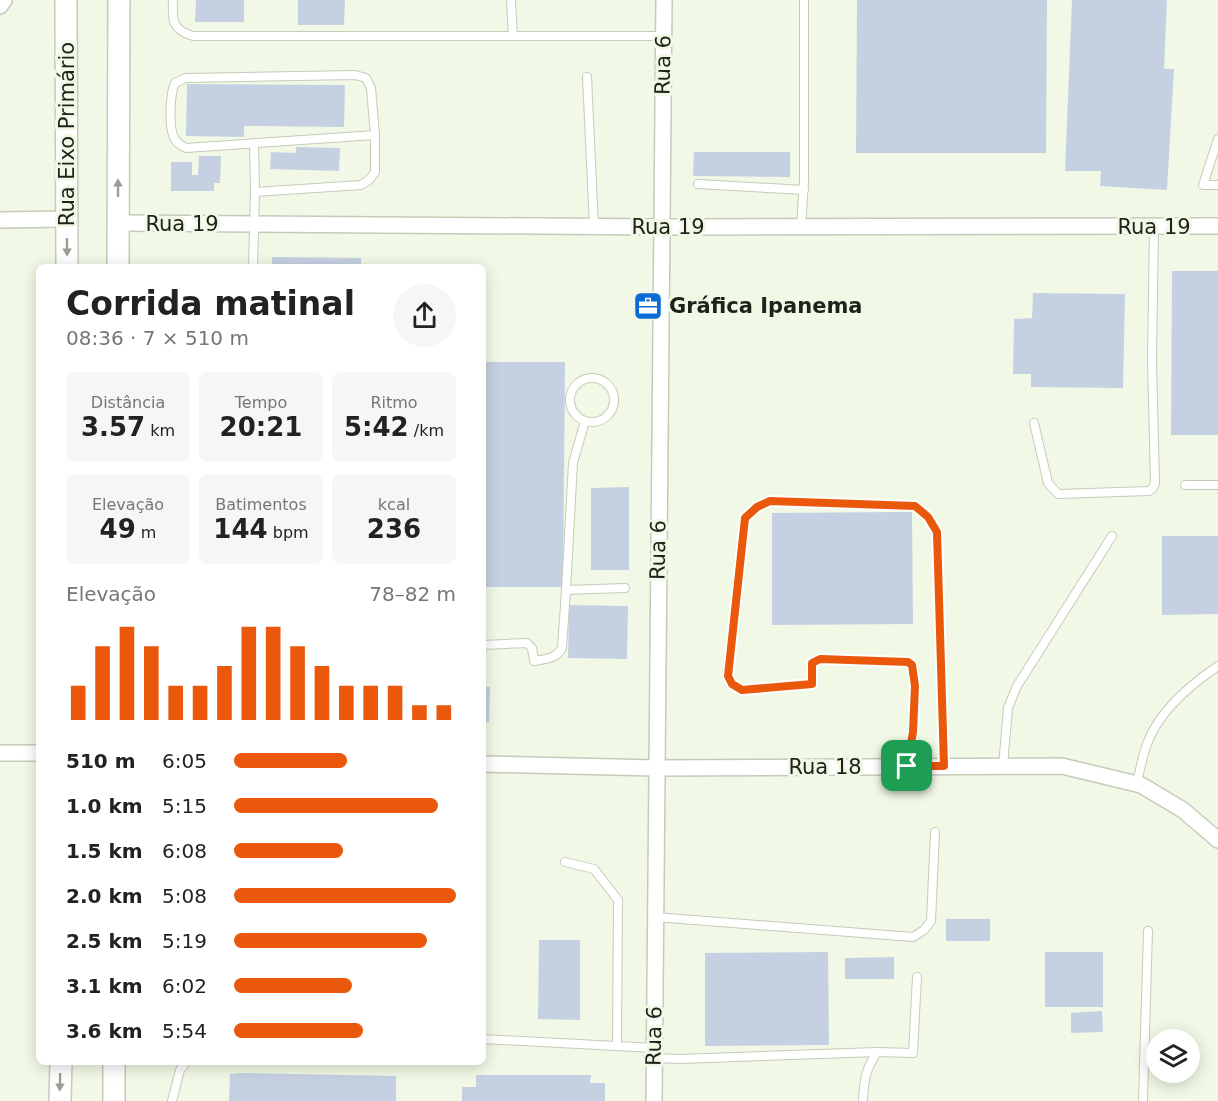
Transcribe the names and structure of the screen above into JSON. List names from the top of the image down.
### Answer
{
  "streets": {
    "street": [
      "Rua 6",
      "Rua Eixo Primário",
      "Rua 19",
      "Rua 18"
    ]
  },
  "crossings": [
    ["Rua 6", "Rua 19"],
    ["Rua 6", "Rua 18"]
  ],
  "places": {
    "office": ["Gráfica Ipanema"]
  },
  "page": {
    "heading": ["Corrida matinal", "08:36 · 7 × 510 m"],
    "stats": [
      ["Distância", "3.57 km"],
      ["Tempo", "20:21"],
      ["Ritmo", "5:42 /km"],
      ["Elevação", "49 m"],
      ["Batimentos", "144 bpm"],
      ["kcal", "236"]
    ],
    "chart": ["Elevação", "78–82 m"],
    "list": [
      {
        "name": "510 m",
        "note": "6:05"
      },
      {
        "name": "1.0 km",
        "note": "5:15"
      },
      {
        "name": "1.5 km",
        "note": "6:08"
      },
      {
        "name": "2.0 km",
        "note": "5:08"
      },
      {
        "name": "2.5 km",
        "note": "5:19"
      },
      {
        "name": "3.1 km",
        "note": "6:02"
      },
      {
        "name": "3.6 km",
        "note": "5:54"
      }
    ]
  }
}
